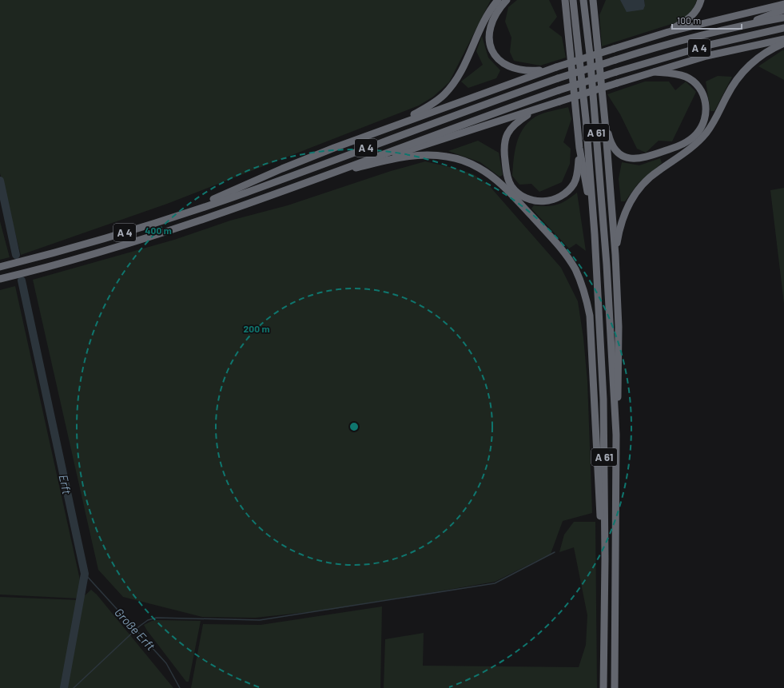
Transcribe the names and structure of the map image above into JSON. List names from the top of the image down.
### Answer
{
  "streets": {
    "highway": ["A 4", "A 61"]
  },
  "water": ["Erft", "Große Erft"],
  "scale_bar": "100 m",
  "rings": ["400 m", "200 m"]
}
